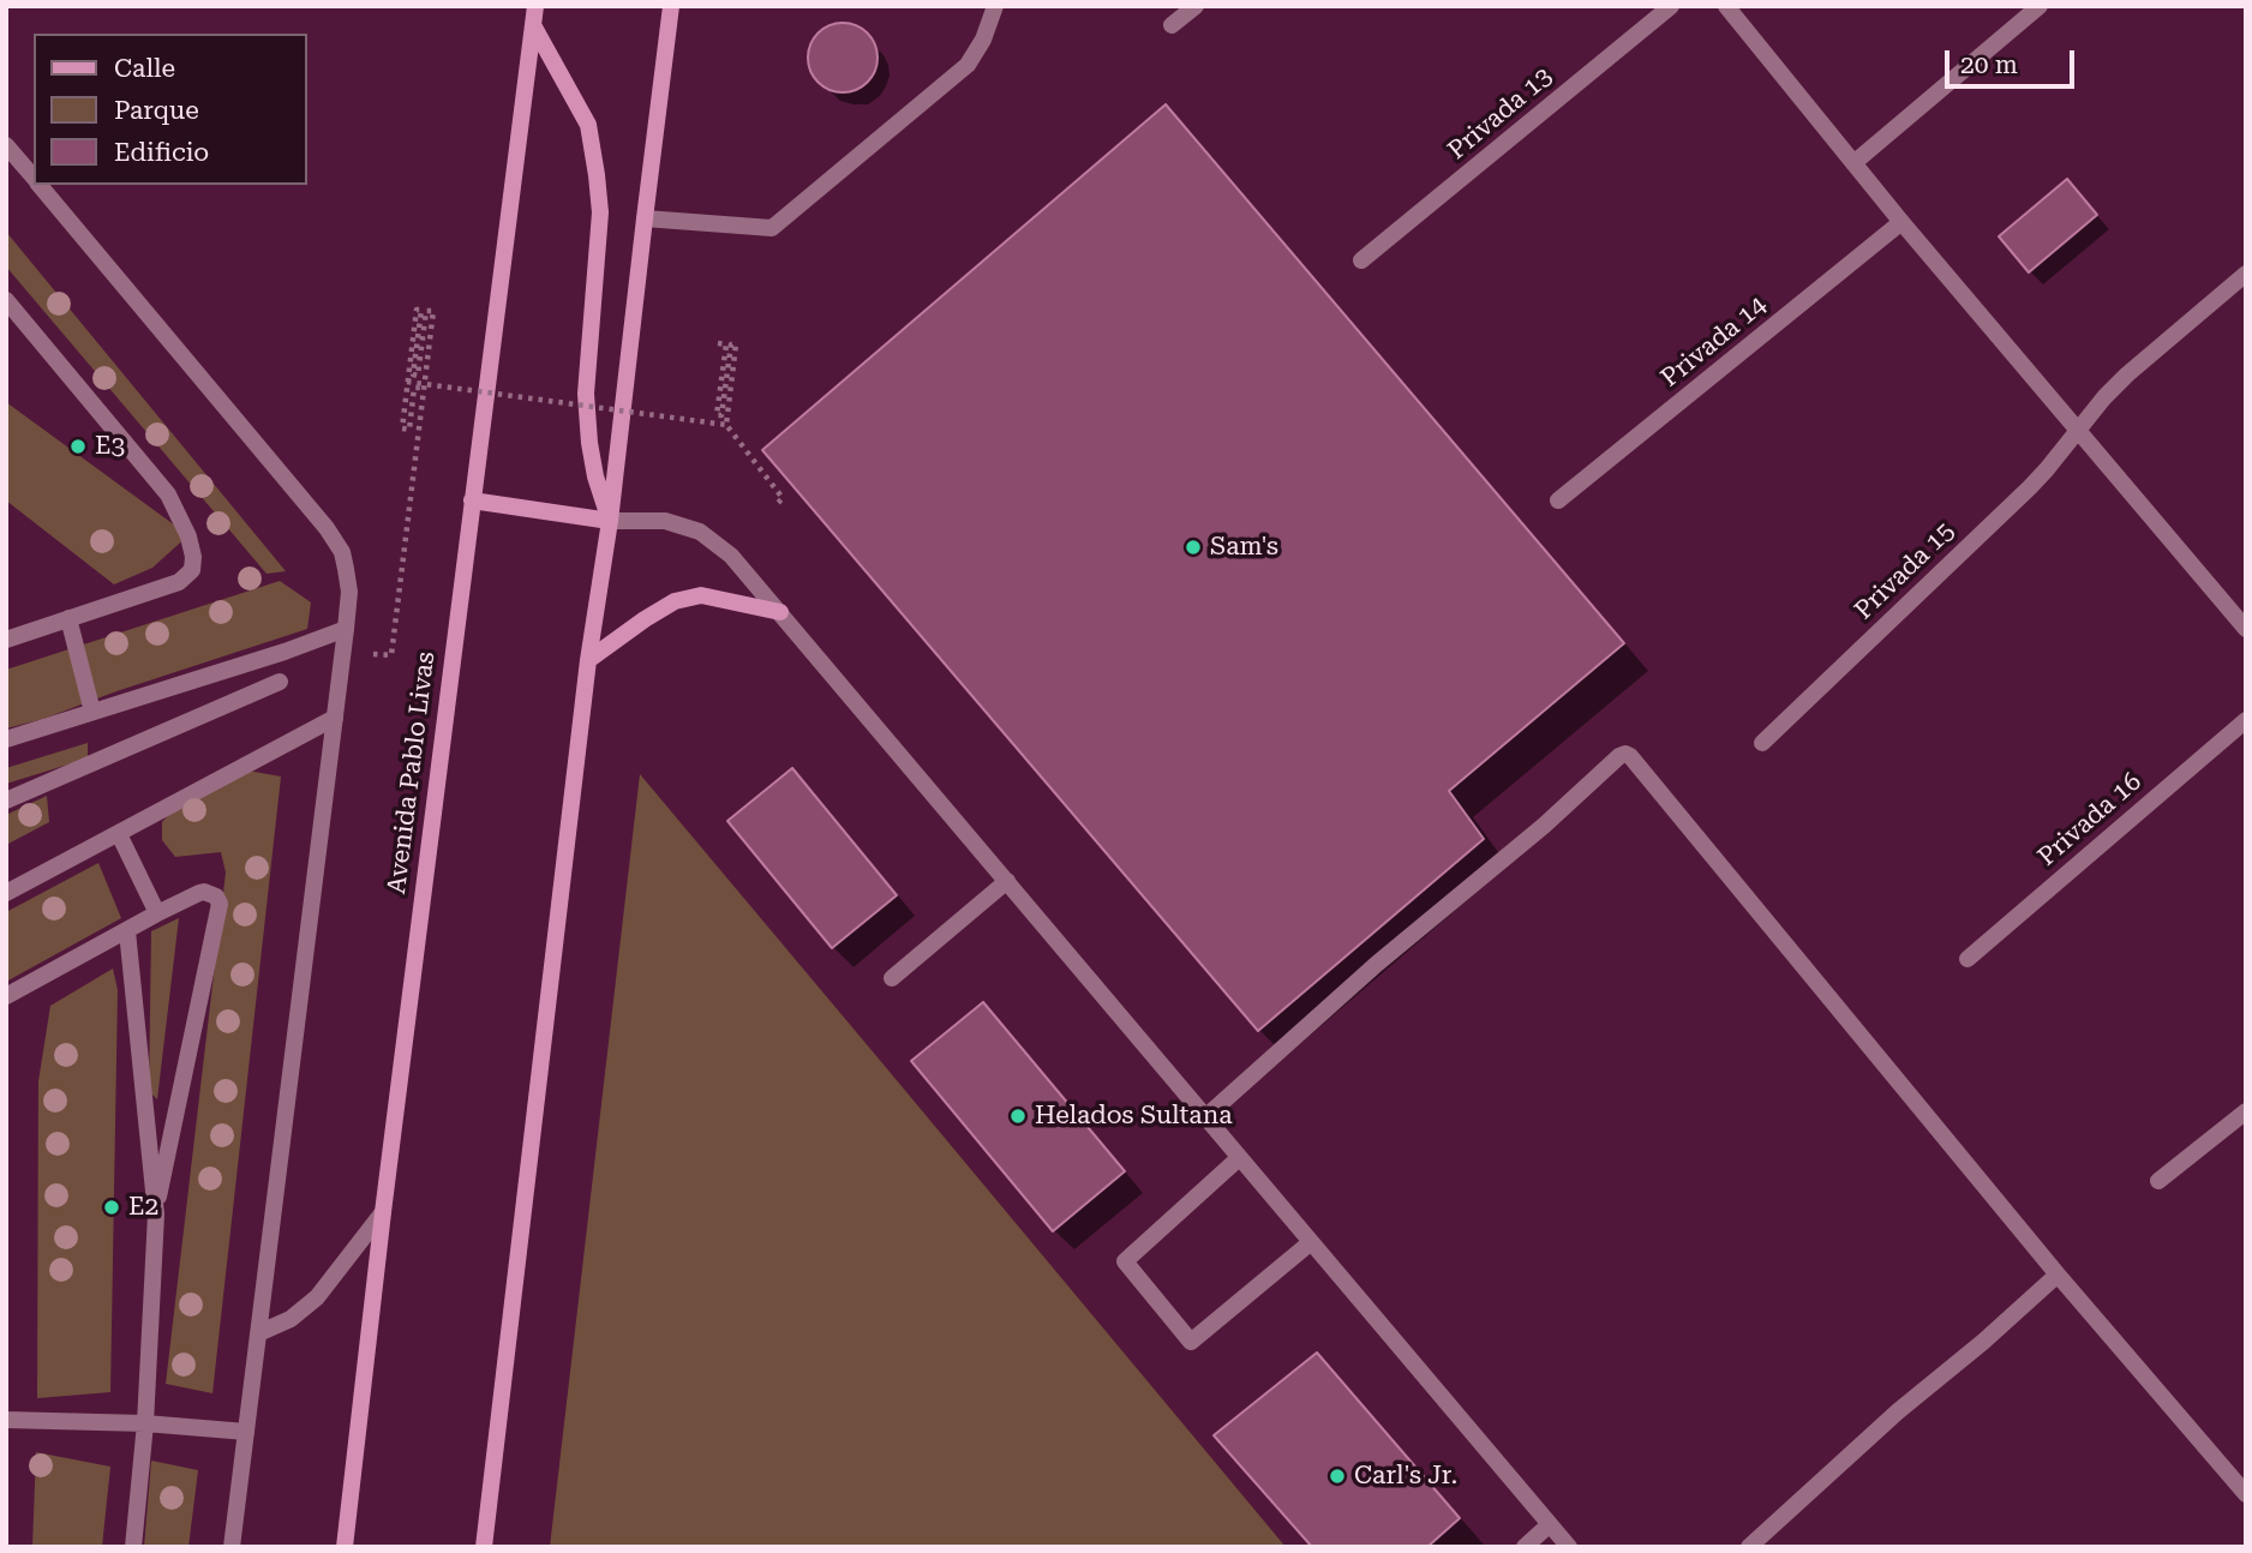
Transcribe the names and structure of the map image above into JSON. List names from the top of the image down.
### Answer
{
  "streets": {
    "main road": ["Avenida Pablo Livas"],
    "street": [
      "Privada 13",
      "Privada 14",
      "Privada 15",
      "Privada 16"
    ]
  },
  "places": [
    "E3",
    "Sam's",
    "Helados Sultana",
    "E2",
    "Carl's Jr."
  ],
  "legend": ["Calle", "Parque", "Edificio"],
  "scale_bar": "20 m"
}
